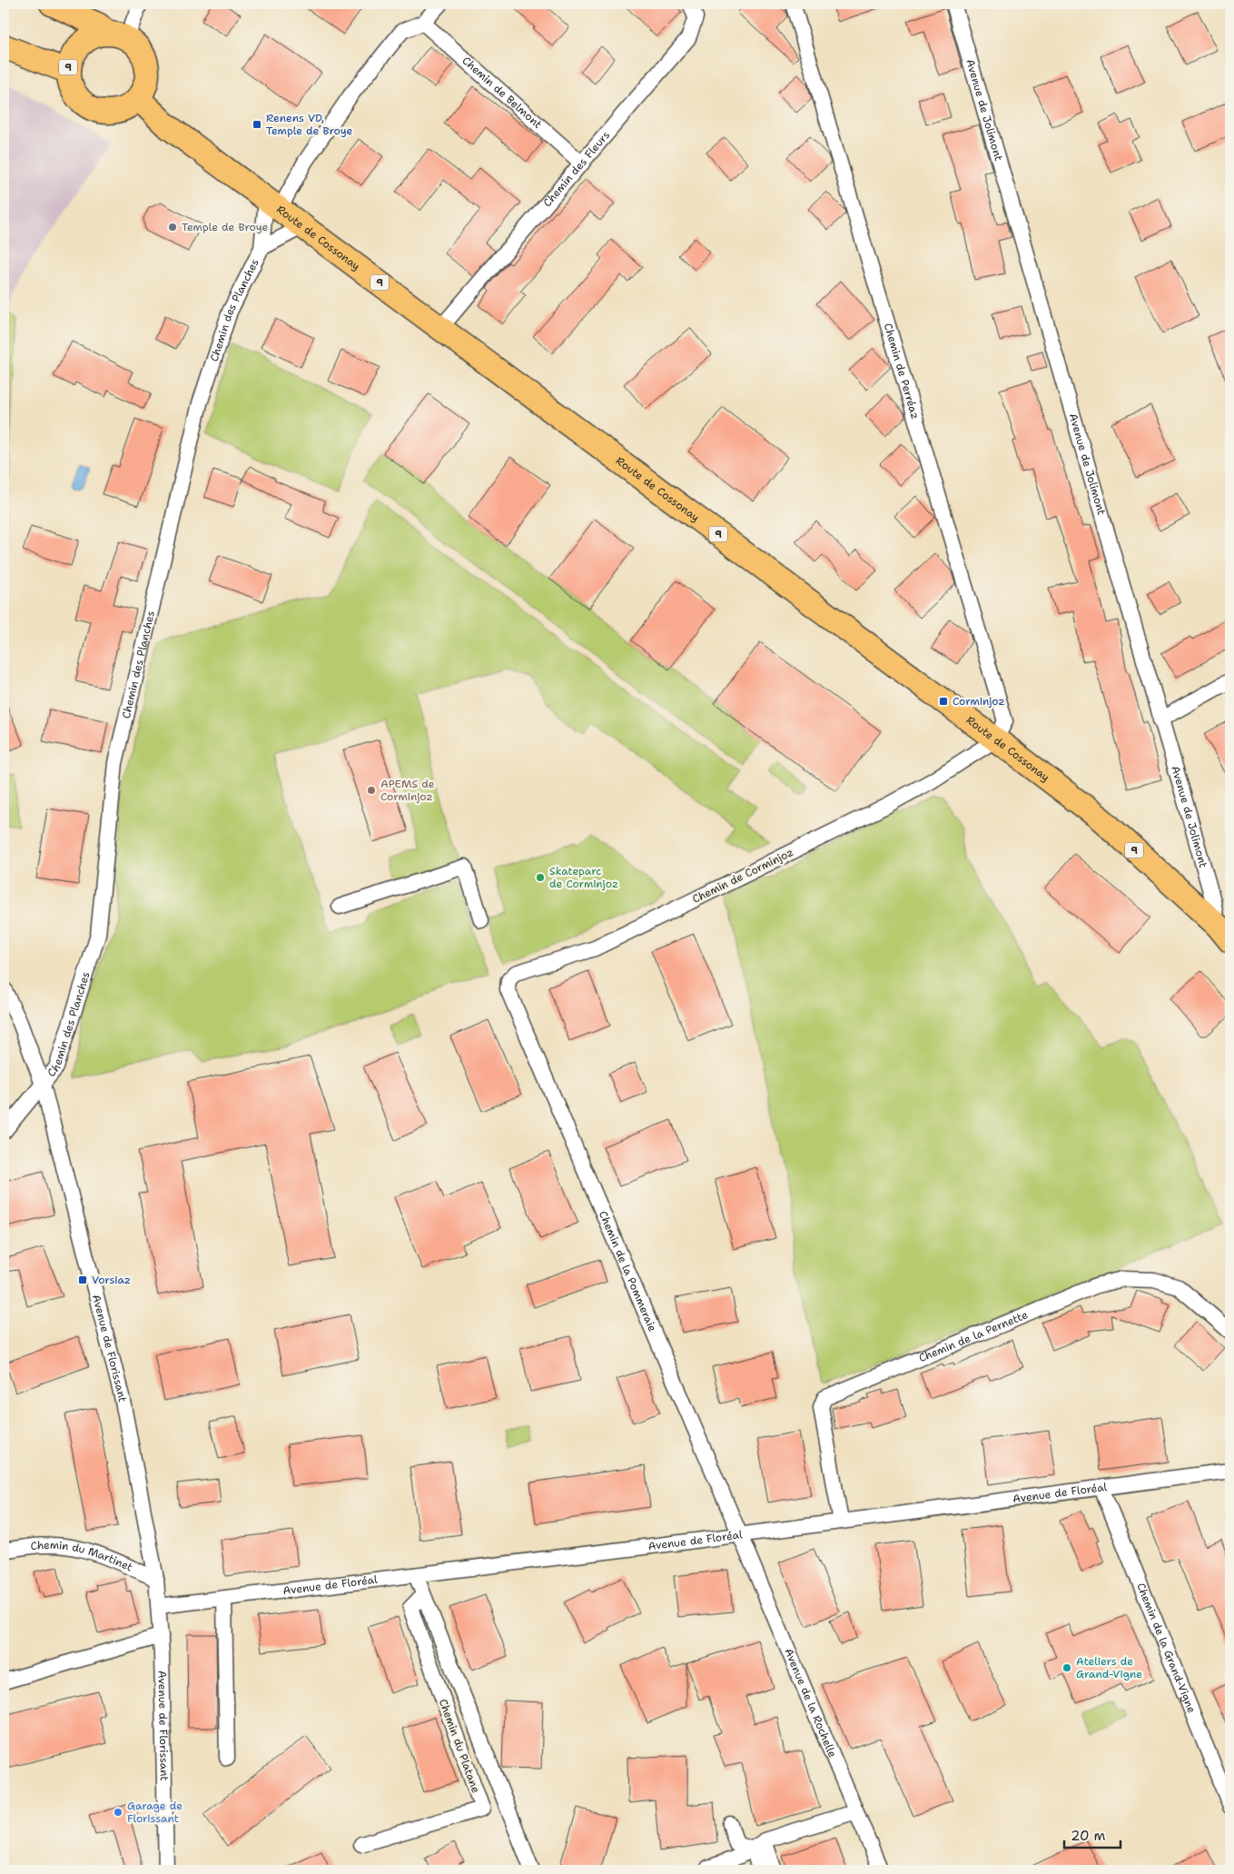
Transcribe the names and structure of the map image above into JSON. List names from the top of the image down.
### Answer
{
  "streets": {
    "main road": ["9", "Route de Cossonay"],
    "street": [
      "Chemin de Belmont",
      "Avenue de Jolimont",
      "Chemin des Fleurs",
      "Chemin des Planches",
      "Chemin de Perréaz",
      "Chemin de Corminjoz",
      "Chemin de la Pommeraie",
      "Chemin de la Pernette",
      "Avenue de Florissant",
      "Avenue de Floréal",
      "Chemin du Martinet",
      "Chemin de la Grand-Vigne",
      "Avenue de la Rochelle",
      "Chemin du Platane"
    ]
  },
  "crossings": [
    ["9", "Route de Cossonay"],
    ["Chemin de Belmont", "Chemin des Fleurs"],
    ["Avenue de Jolimont", "Route de Cossonay"],
    ["Chemin des Fleurs", "Route de Cossonay"],
    ["Route de Cossonay", "Chemin des Planches"],
    ["Route de Cossonay", "Chemin de Perréaz"],
    ["Route de Cossonay", "Chemin de Corminjoz"],
    ["Chemin des Planches", "Avenue de Florissant"],
    ["Chemin de Perréaz", "Chemin de Corminjoz"],
    ["Chemin de Corminjoz", "Chemin de la Pommeraie"],
    ["Chemin de la Pommeraie", "Avenue de Floréal"],
    ["Chemin de la Pommeraie", "Avenue de la Rochelle"],
    ["Chemin de la Pernette", "Avenue de Floréal"],
    ["Avenue de Florissant", "Avenue de Floréal"],
    ["Avenue de Florissant", "Chemin du Martinet"],
    ["Avenue de Floréal", "Chemin de la Grand-Vigne"],
    ["Avenue de Floréal", "Avenue de la Rochelle"],
    ["Avenue de Floréal", "Chemin du Platane"]
  ],
  "places": {
    "transit": ["Renens VD, Temple de Broye", "Corminjoz", "Vorsiaz"],
    "other": [
      "Temple de Broye",
      "APEMS de Corminjoz",
      "Skateparc de Corminjoz",
      "Ateliers de Grand-Vigne",
      "Garage de Florissant"
    ]
  },
  "scale_bar": "20 m"
}
